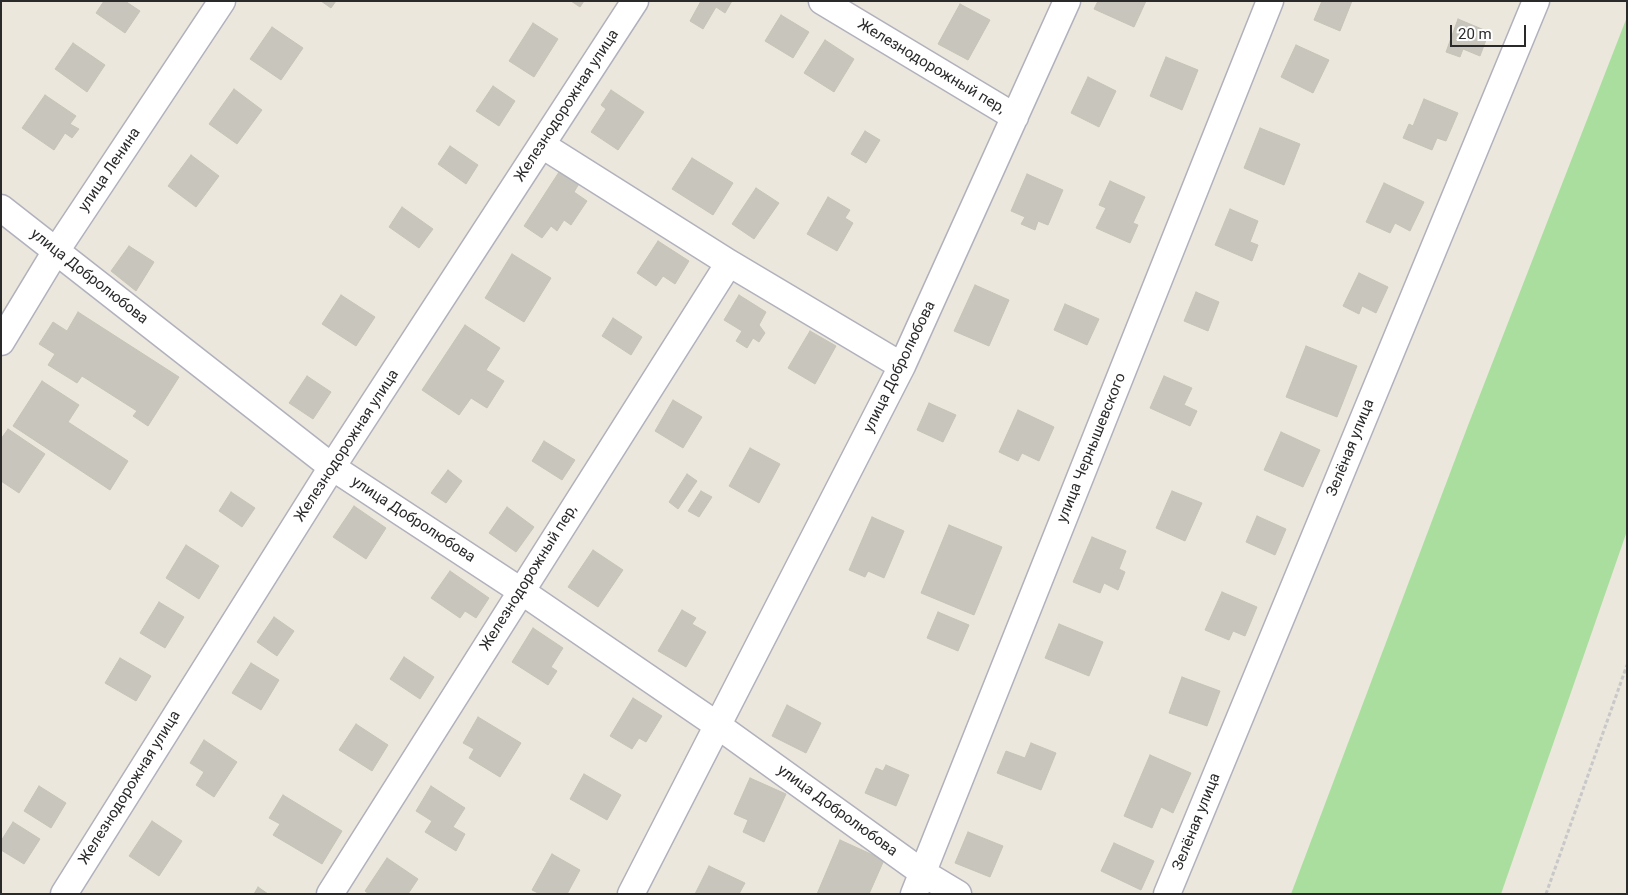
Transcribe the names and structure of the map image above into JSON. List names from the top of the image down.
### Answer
{
  "streets": {
    "street": [
      "Железнодорожный пер,",
      "Железнодорожная улица",
      "улица Ленина",
      "улица Добролюбова",
      "улица Чернышевского",
      "Зелёная улица"
    ]
  },
  "crossings": [
    ["Железнодорожный пер,", "улица Добролюбова"],
    ["Железнодорожная улица", "улица Добролюбова"],
    ["улица Ленина", "улица Добролюбова"],
    ["улица Добролюбова", "улица Чернышевского"]
  ],
  "scale_bar": "20 m"
}
